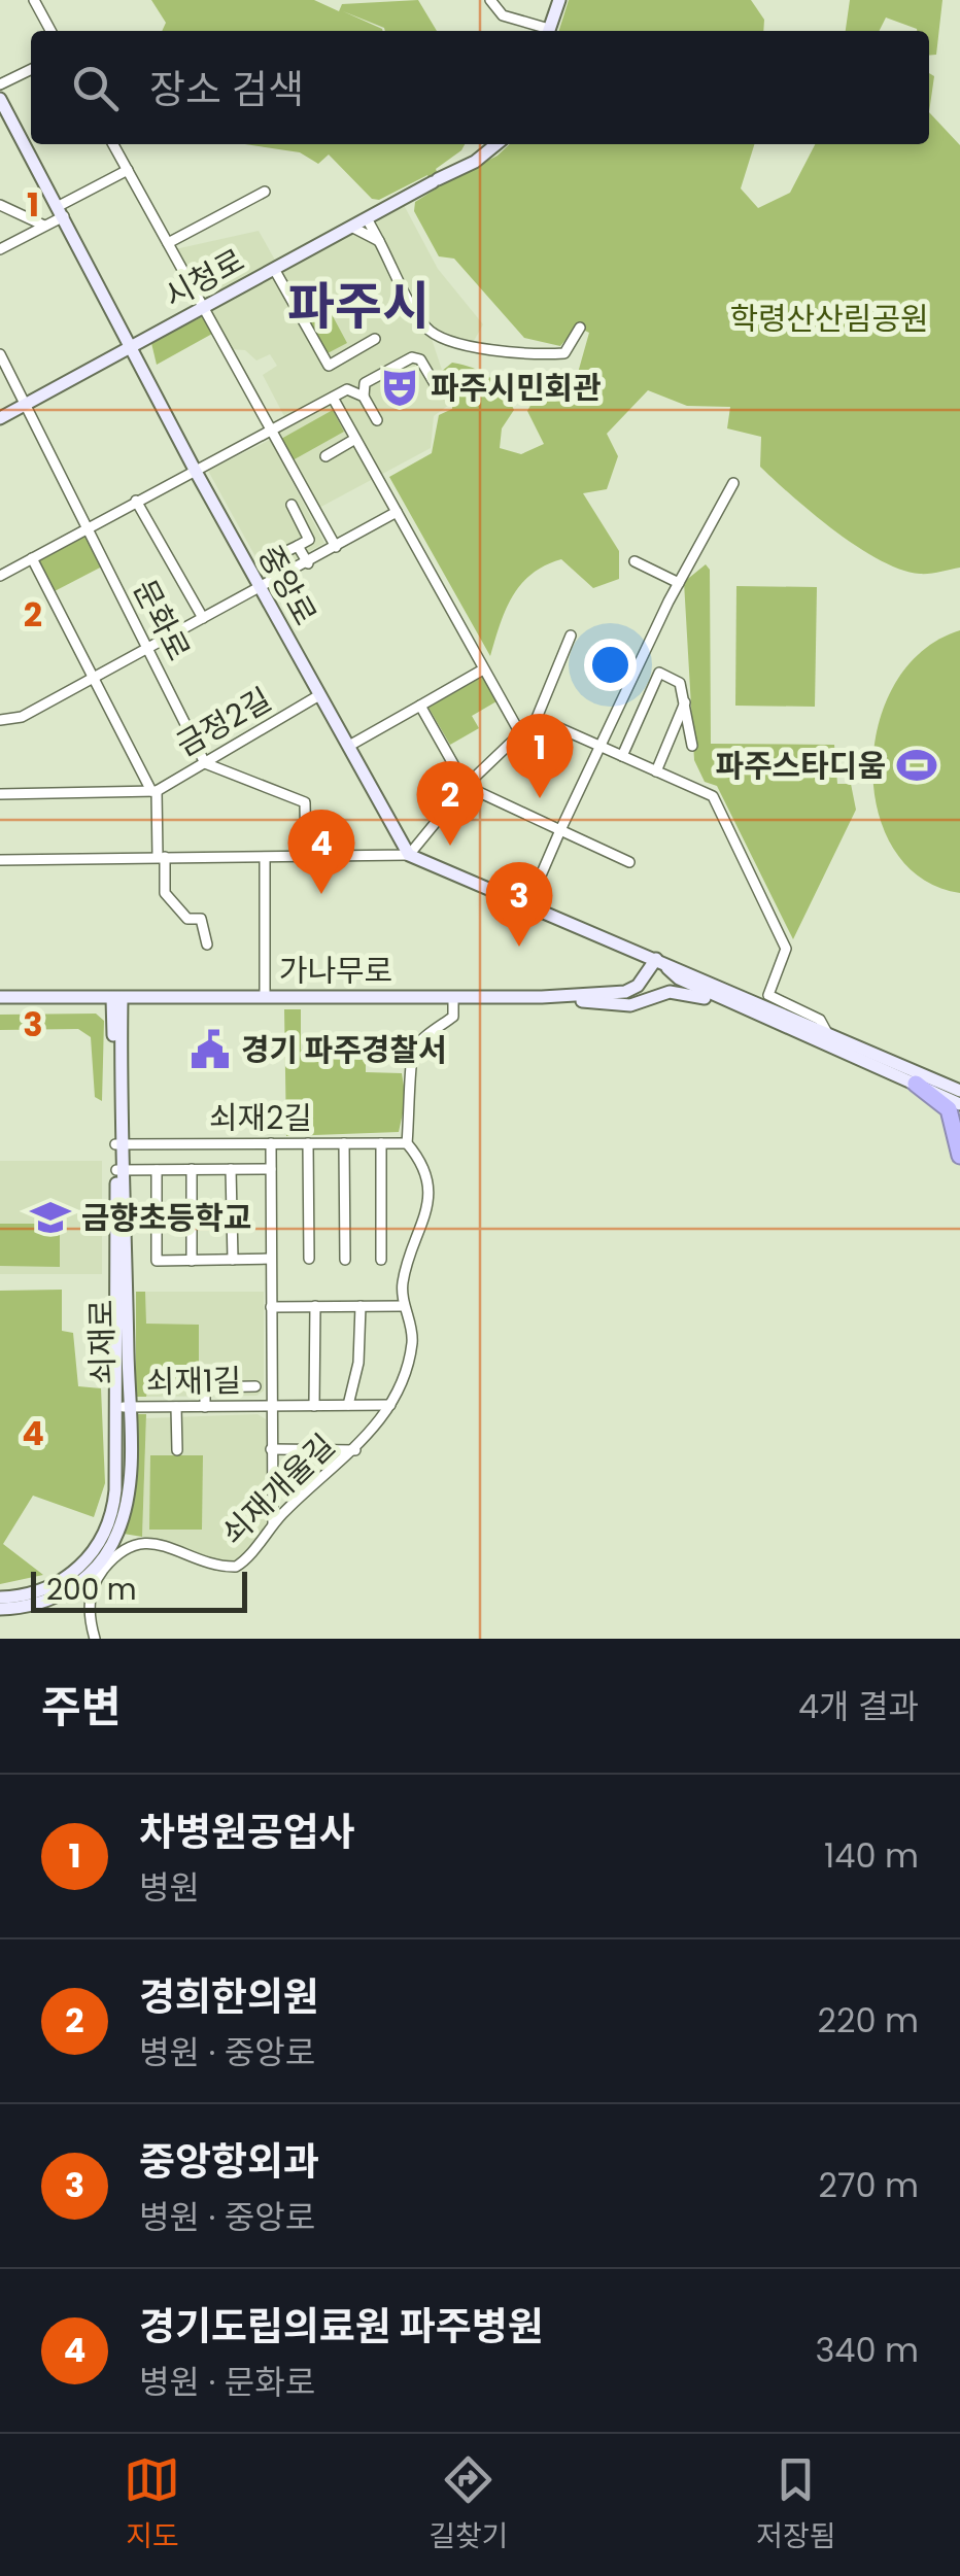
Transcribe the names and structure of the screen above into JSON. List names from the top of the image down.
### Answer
{
  "streets": {
    "street": [
      "시청로",
      "중앙로",
      "문화로",
      "금정2길",
      "가나무로",
      "쇠재2길",
      "쇠재로",
      "쇠재1길",
      "쇠재개울길"
    ]
  },
  "crossings": [
    ["시청로", "중앙로"],
    ["시청로", "문화로"],
    ["중앙로", "금정2길"],
    ["문화로", "금정2길"],
    ["가나무로", "쇠재개울길"],
    ["쇠재2길", "쇠재1길"],
    ["쇠재2길", "쇠재개울길"],
    ["쇠재로", "쇠재1길"],
    ["쇠재1길", "쇠재개울길"]
  ],
  "districts": ["파주시"],
  "parks": ["학령산산림공원"],
  "places": {
    "theatre": ["파주시민회관"],
    "sports": ["파주스타디움"],
    "public building": ["경기 파주경찰서"],
    "school or university": ["금향초등학교"]
  },
  "scale_bar": "200 m",
  "page": {
    "search": "장소 검색",
    "pins": [
      "1",
      "2",
      "4",
      "3"
    ],
    "scale": "200 m",
    "heading": ["주변", "4개 결과"],
    "list": [
      {
        "mark": "1",
        "name": "차병원공업사",
        "note": "병원",
        "value": "140 m"
      },
      {
        "mark": "2",
        "name": "경희한의원",
        "note": "병원 · 중앙로",
        "value": "220 m"
      },
      {
        "mark": "3",
        "name": "중앙항외과",
        "note": "병원 · 중앙로",
        "value": "270 m"
      },
      {
        "mark": "4",
        "name": "경기도립의료원 파주병원",
        "note": "병원 · 문화로",
        "value": "340 m"
      }
    ],
    "nav": ["지도", "길찾기", "저장됨"]
  },
  "grid": {
    "rows": [
      "1",
      "2",
      "3",
      "4"
    ]
  }
}
